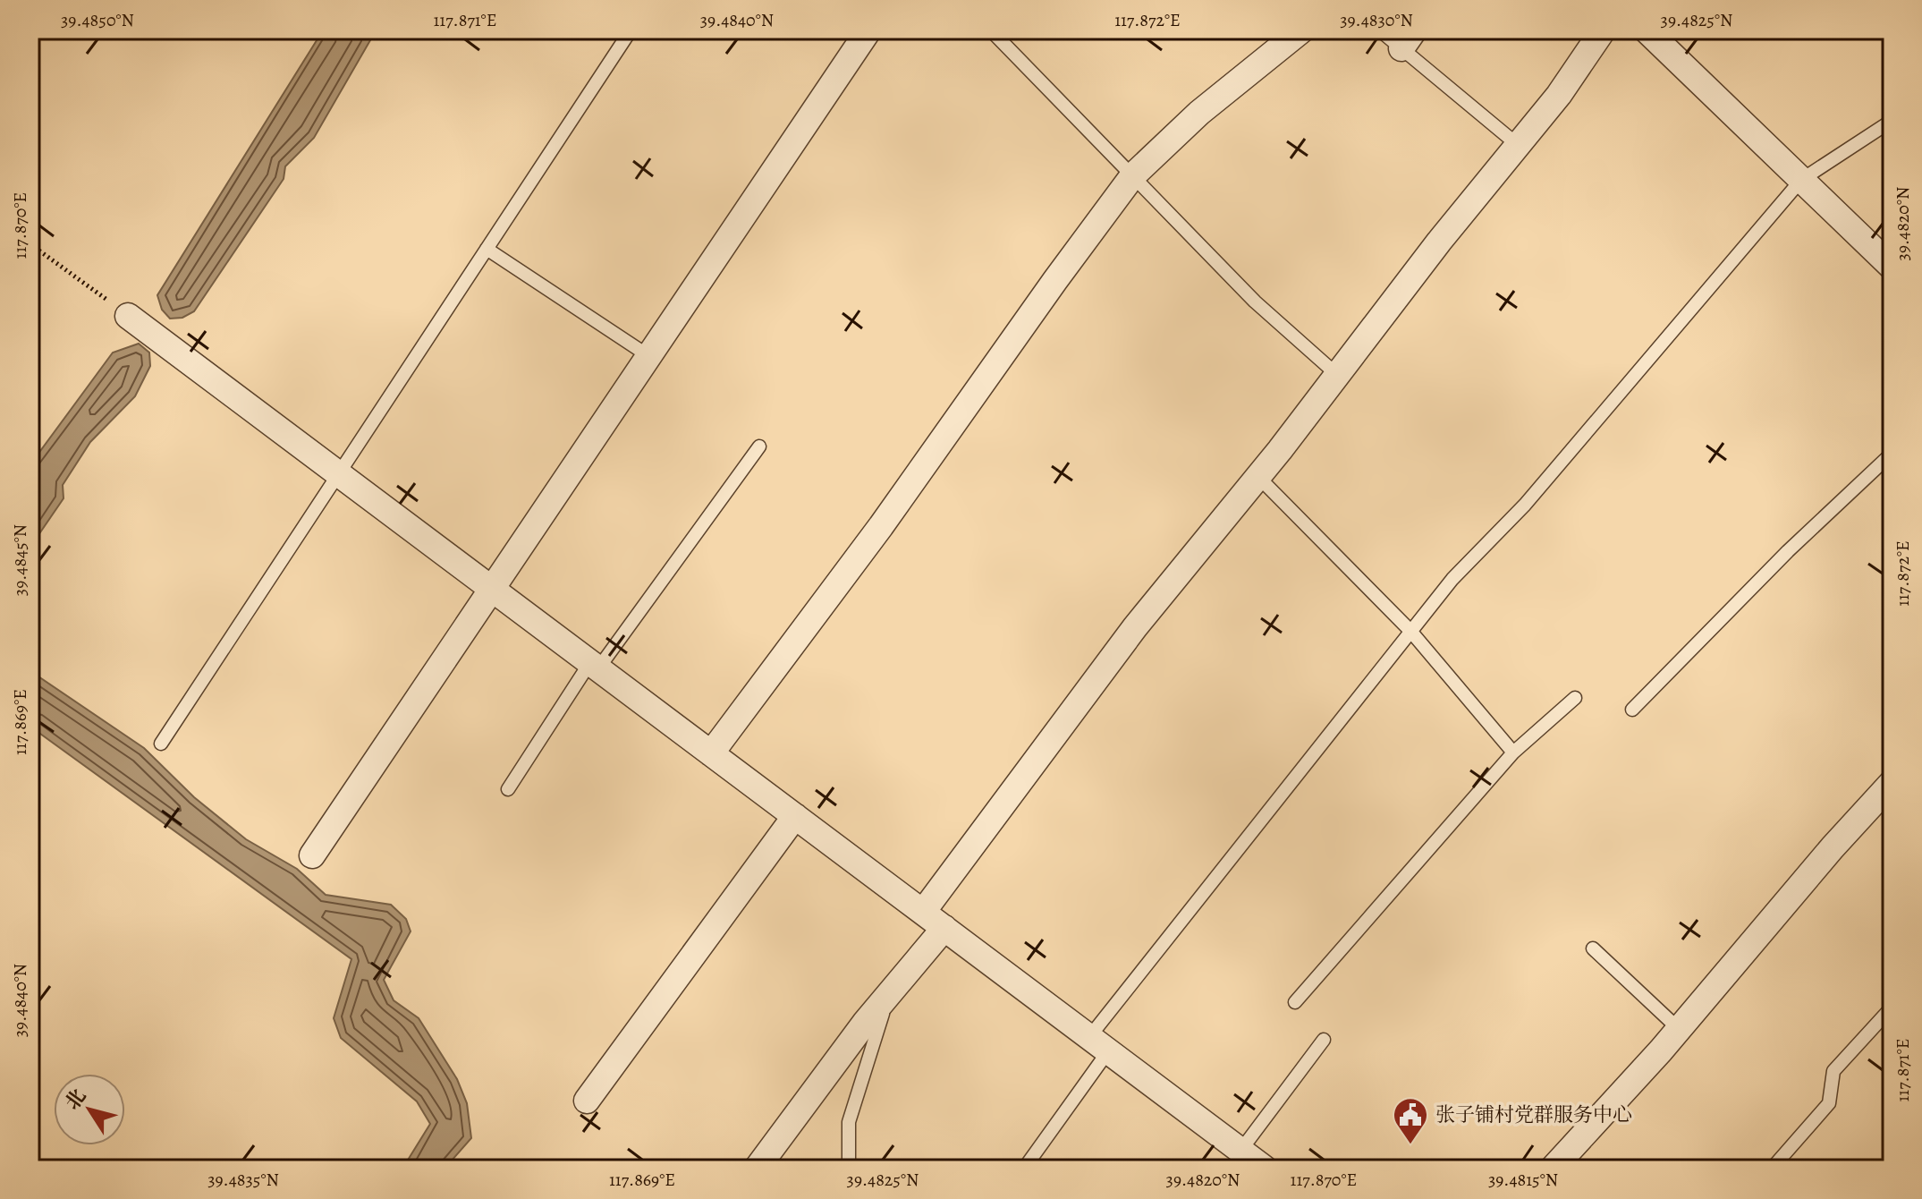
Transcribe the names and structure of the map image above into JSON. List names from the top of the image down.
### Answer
{
  "places": {
    "public building": ["张子铺村党群服务中心"]
  },
  "north": "top left",
  "coordinates": [
    "39.4850°N",
    "117.871°E",
    "39.4840°N",
    "117.872°E",
    "39.4830°N",
    "39.4825°N",
    "39.4820°N",
    "117.870°E",
    "39.4845°N",
    "117.869°E",
    "39.4835°N",
    "39.4815°N"
  ]
}
